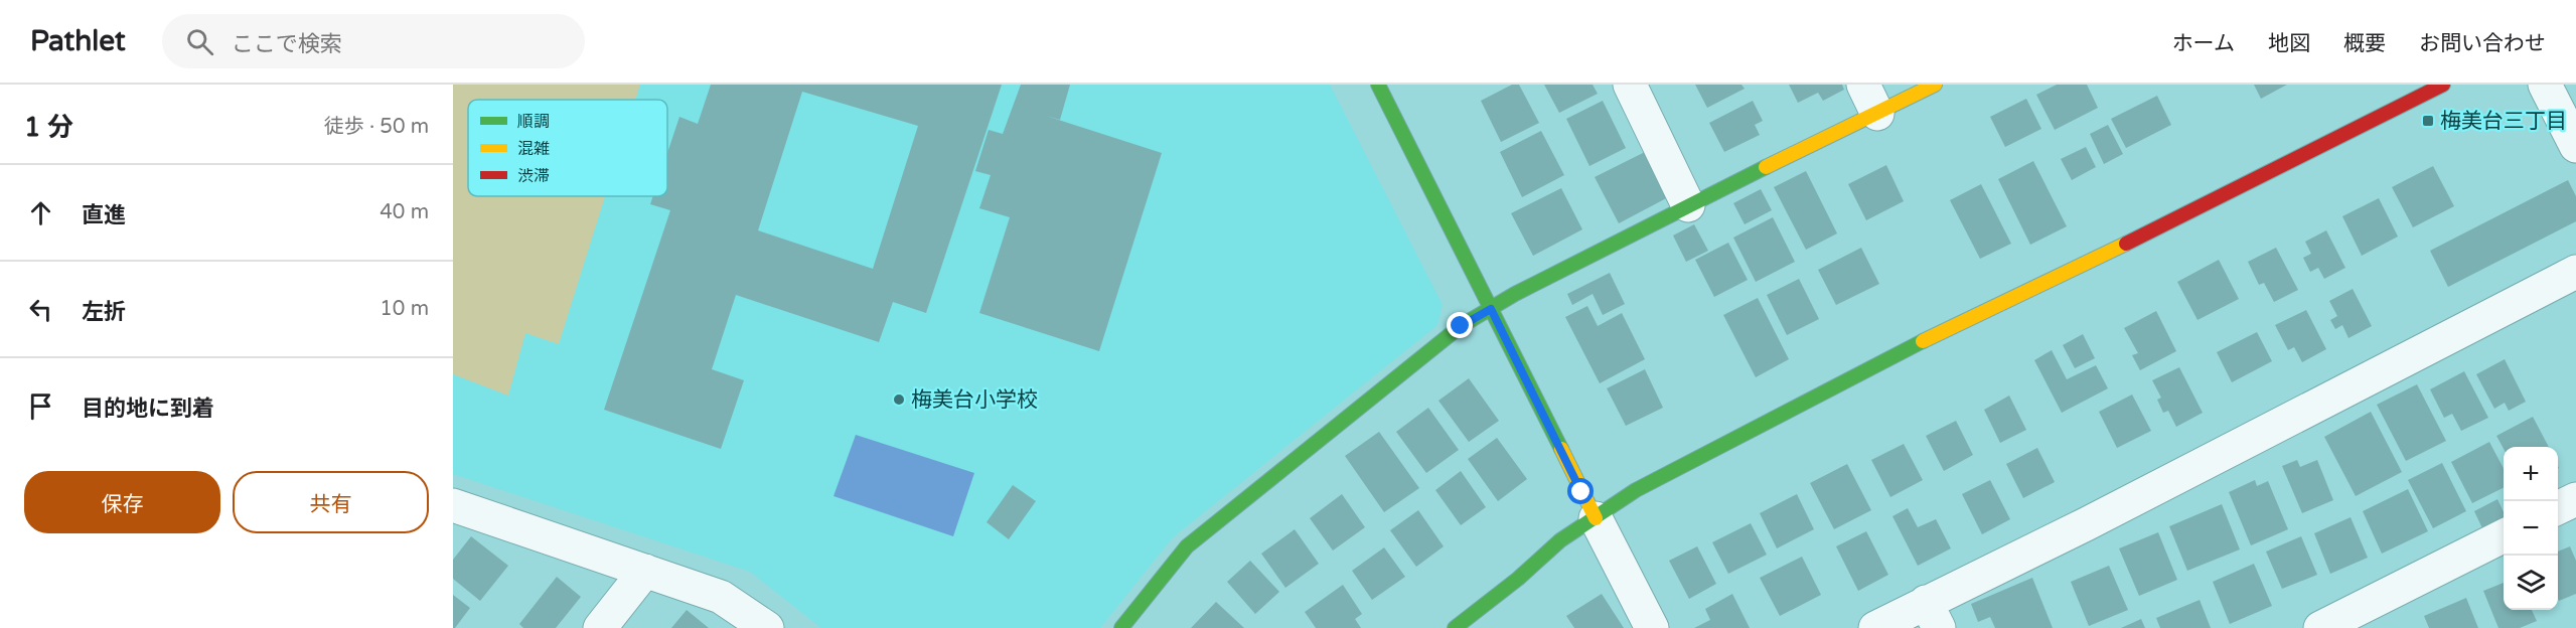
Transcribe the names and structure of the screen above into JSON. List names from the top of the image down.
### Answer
{
  "places": {
    "transit": ["梅美台三丁目"],
    "other": ["梅美台小学校"]
  },
  "legend": ["順調", "混雑", "渋滞"],
  "page": {
    "header": "Pathlet",
    "search": "ここで検索",
    "nav": [
      "ホーム",
      "地図",
      "概要",
      "お問い合わせ"
    ],
    "heading": ["1 分", "徒歩 · 50 m"],
    "list": [
      ["直進", "40 m"],
      ["左折", "10 m"],
      "目的地に到着"
    ],
    "map_buttons": ["+", "−"],
    "buttons": ["保存", "共有"]
  }
}
